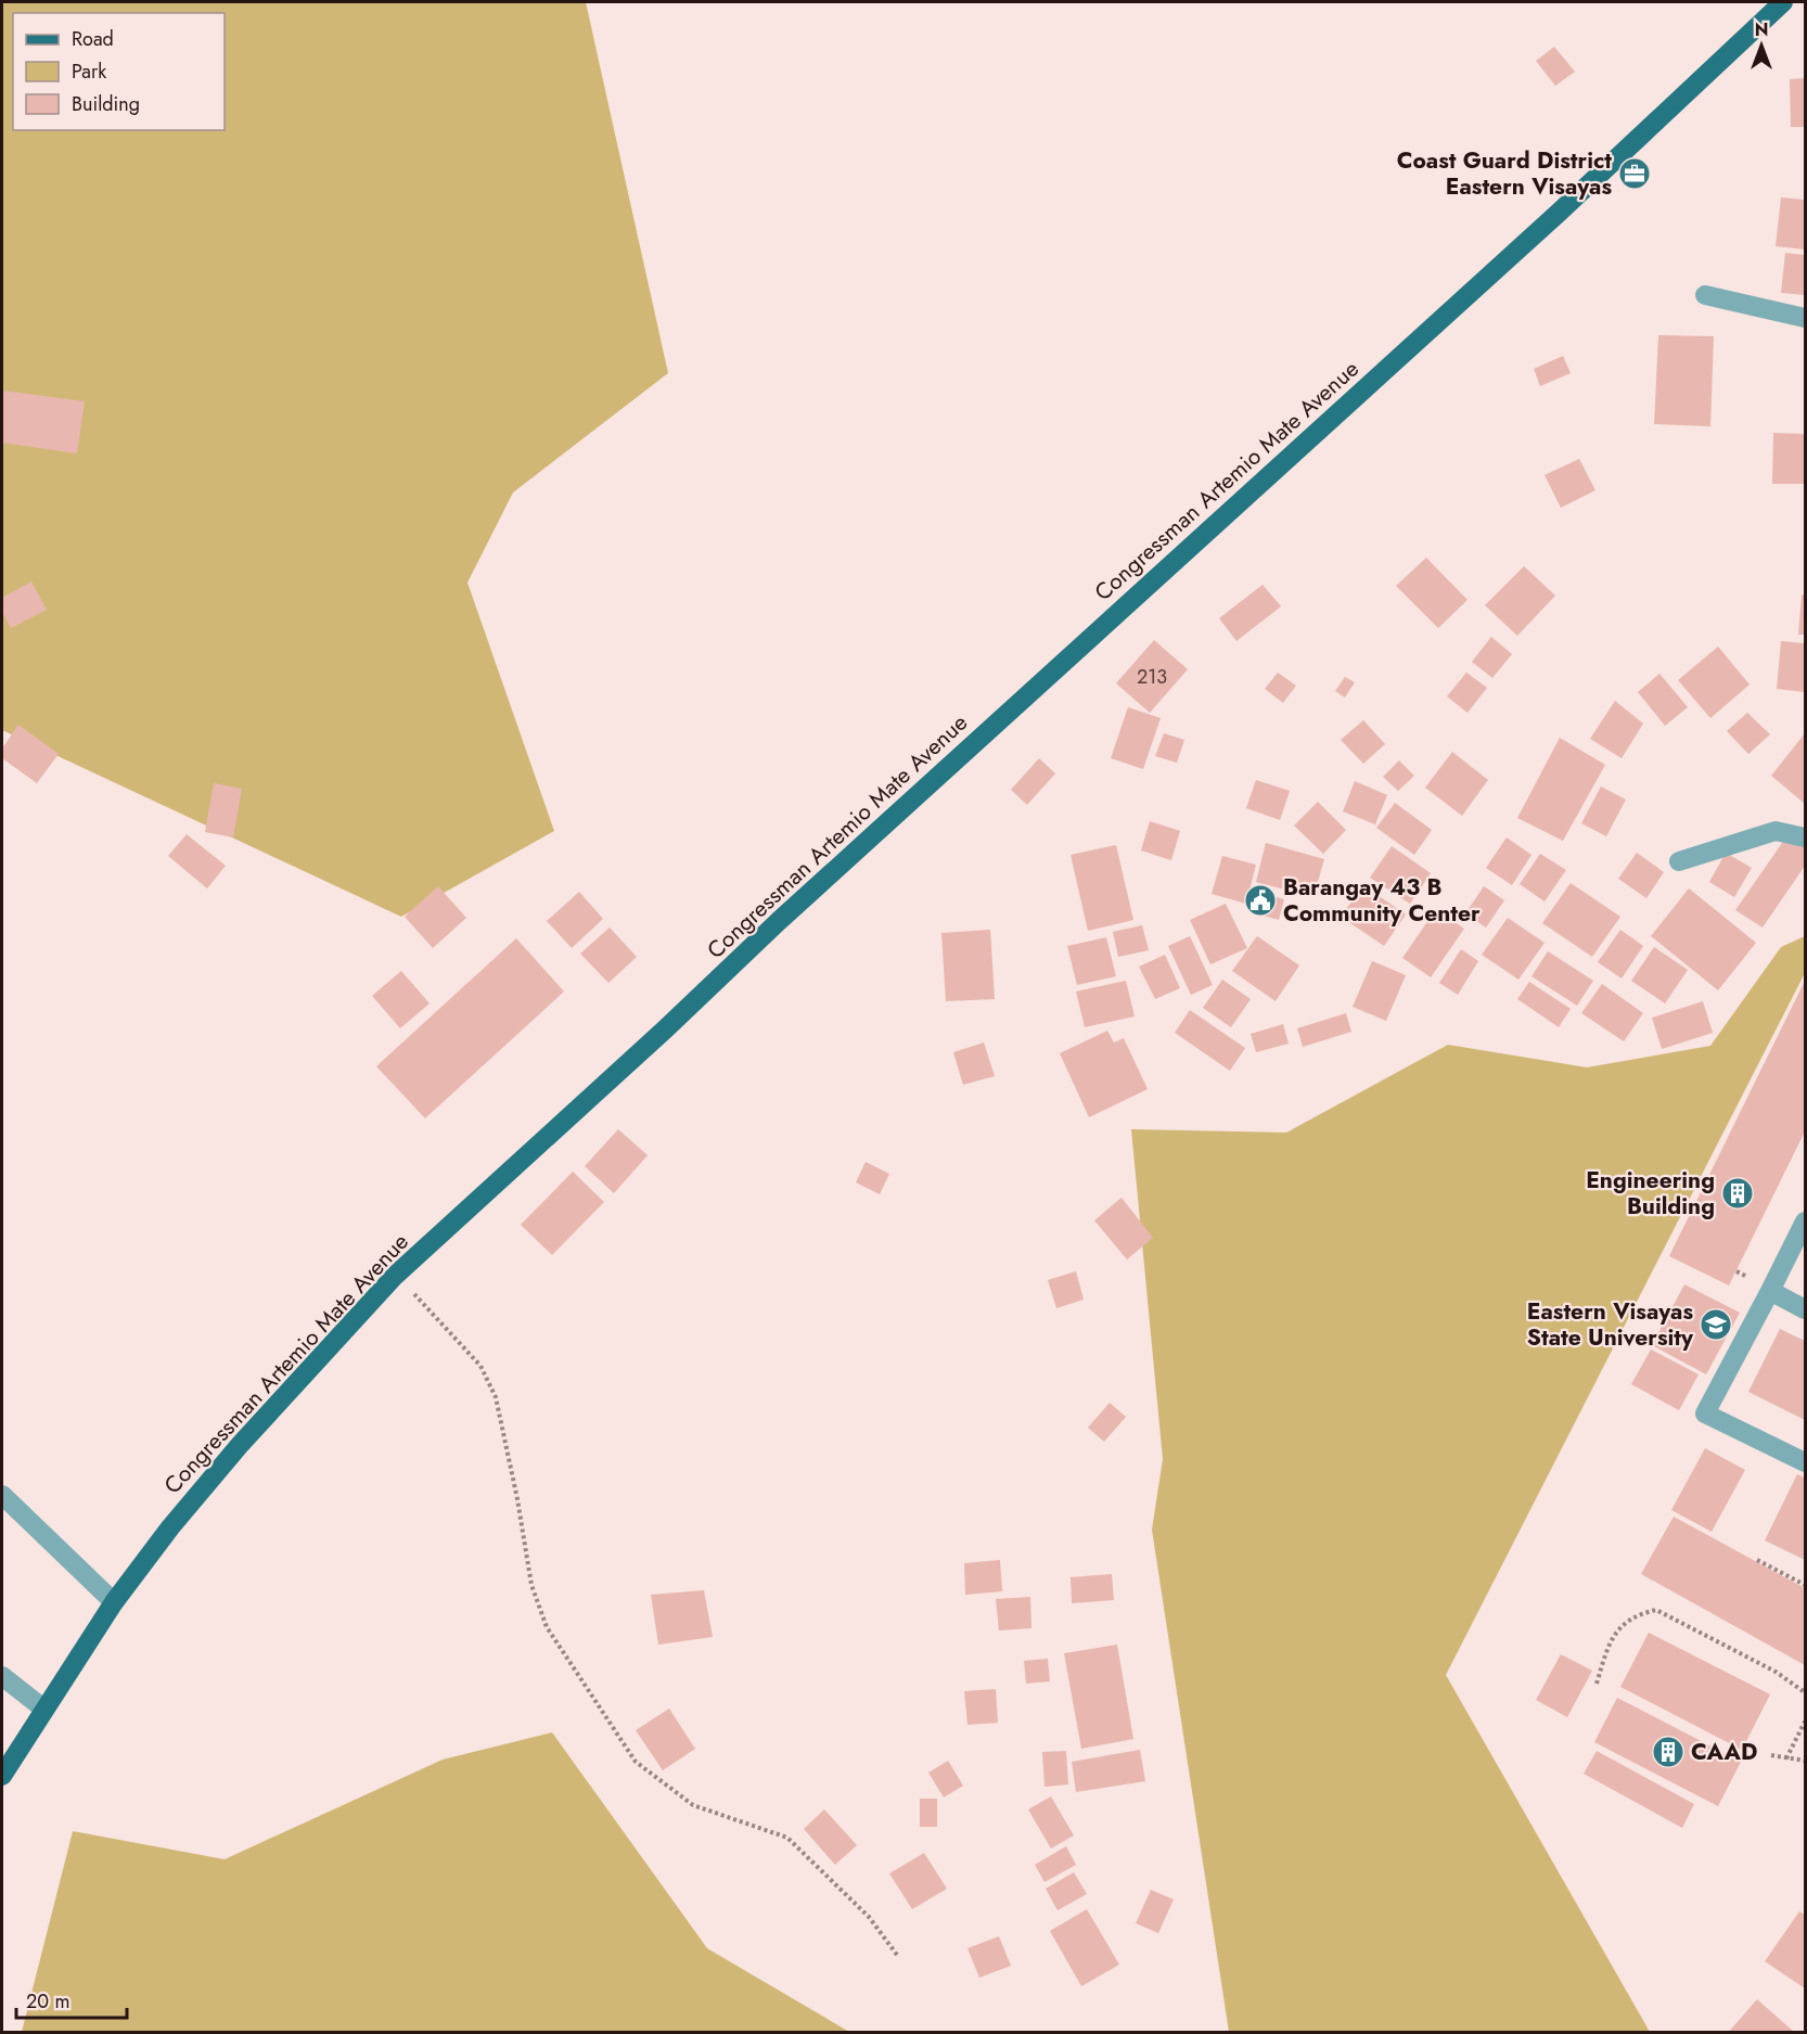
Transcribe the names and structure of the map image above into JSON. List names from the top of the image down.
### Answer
{
  "streets": {
    "main road": ["Congressman Artemio Mate Avenue"]
  },
  "places": {
    "office": ["Coast Guard District Eastern Visayas"],
    "public building": ["Barangay 43 B Community Center"],
    "building": ["Engineering Building", "CAAD"],
    "school or university": ["Eastern Visayas State University"]
  },
  "house_numbers": ["213"],
  "legend": ["Road", "Park", "Building"],
  "scale_bar": "20 m",
  "north": "top"
}
